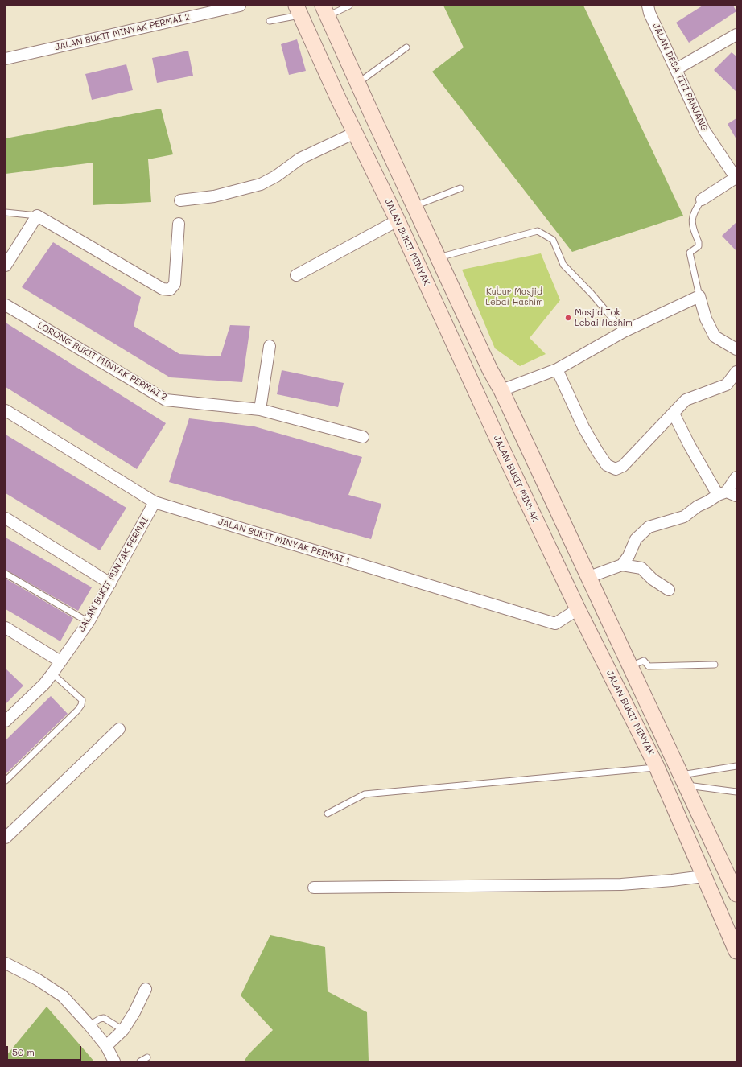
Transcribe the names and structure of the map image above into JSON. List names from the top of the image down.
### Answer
{
  "streets": {
    "main road": ["JALAN BUKIT MINYAK"],
    "street": [
      "JALAN BUKIT MINYAK PERMAI 2",
      "JALAN DESA TITI PANJANG",
      "LORONG BUKIT MINYAK PERMAI 2",
      "JALAN BUKIT MINYAK PERMAI 1",
      "JALAN BUKIT MINYAK PERMAI"
    ]
  },
  "crossings": [
    ["JALAN BUKIT MINYAK", "JALAN BUKIT MINYAK PERMAI 1"],
    ["JALAN BUKIT MINYAK PERMAI 1", "JALAN BUKIT MINYAK PERMAI"]
  ],
  "parks": ["Kubur Masjid Lebai Hashim"],
  "places": ["Masjid Tok Lebai Hashim"],
  "scale_bar": "50 m"
}
